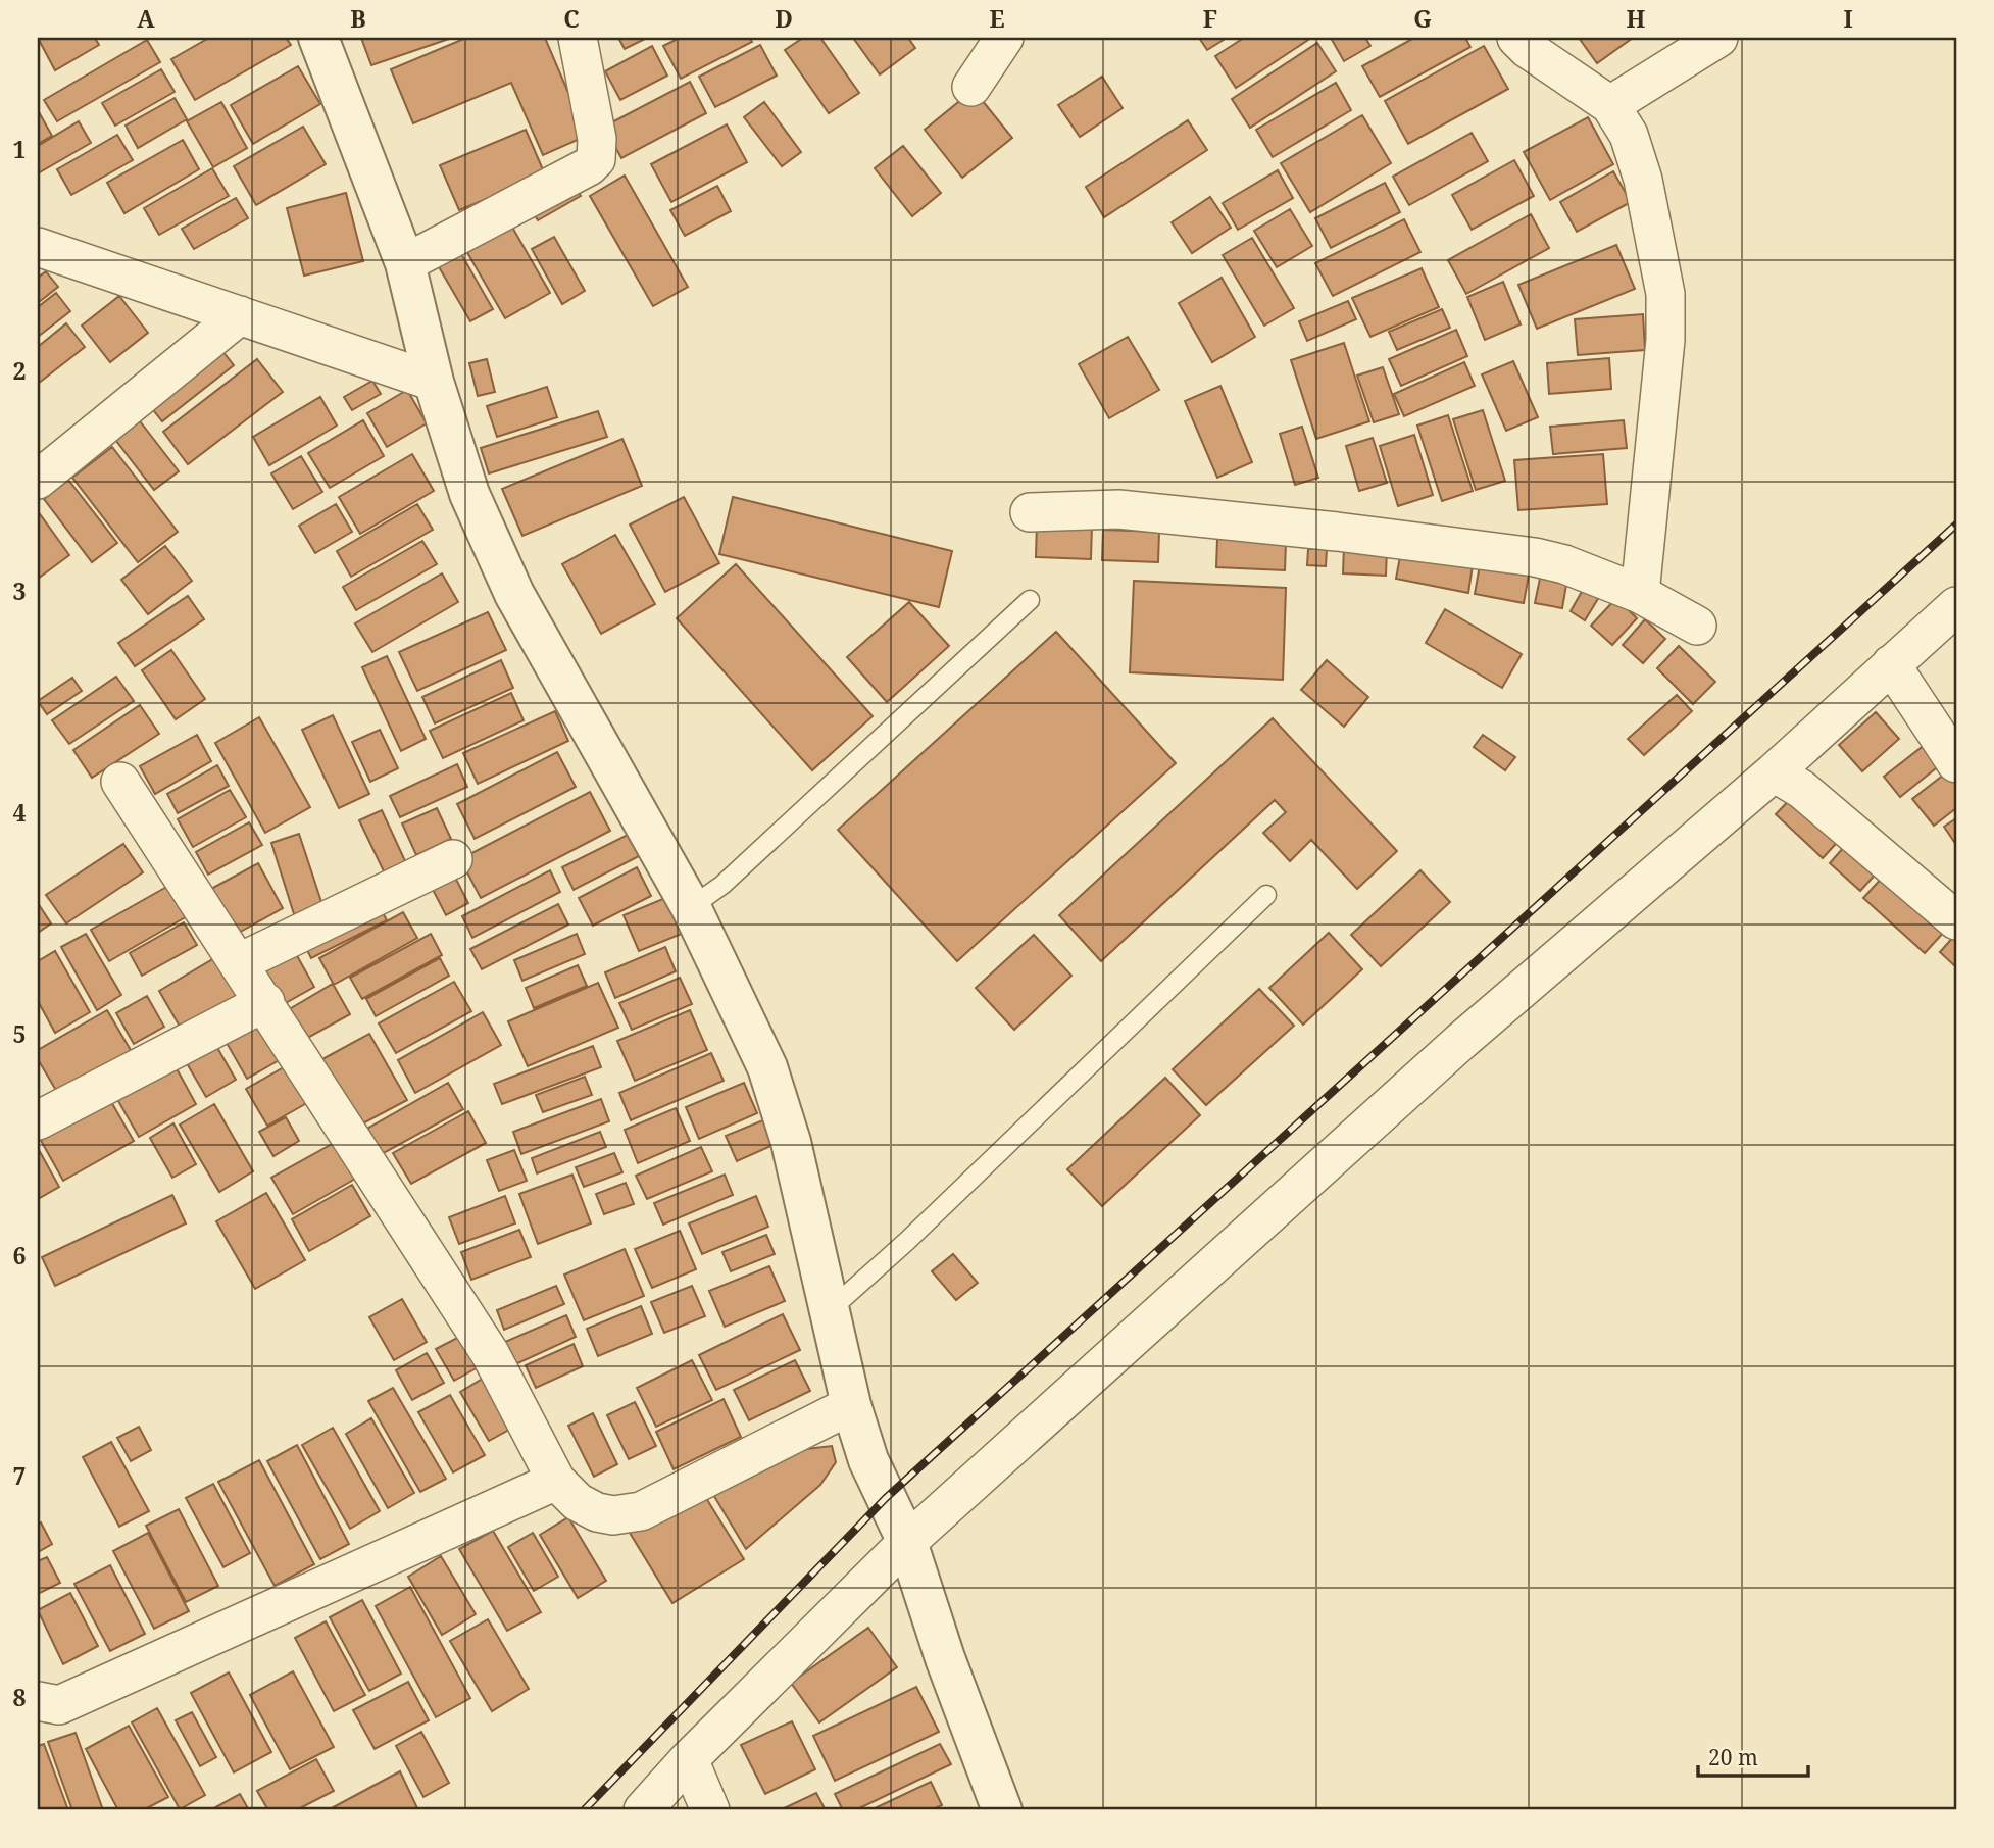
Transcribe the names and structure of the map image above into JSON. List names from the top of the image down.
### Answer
{
  "scale_bar": "20 m",
  "grid": {
    "columns": [
      "A",
      "B",
      "C",
      "D",
      "E",
      "F",
      "G",
      "H",
      "I"
    ],
    "rows": [
      "1",
      "2",
      "3",
      "4",
      "5",
      "6",
      "7",
      "8"
    ]
  }
}
